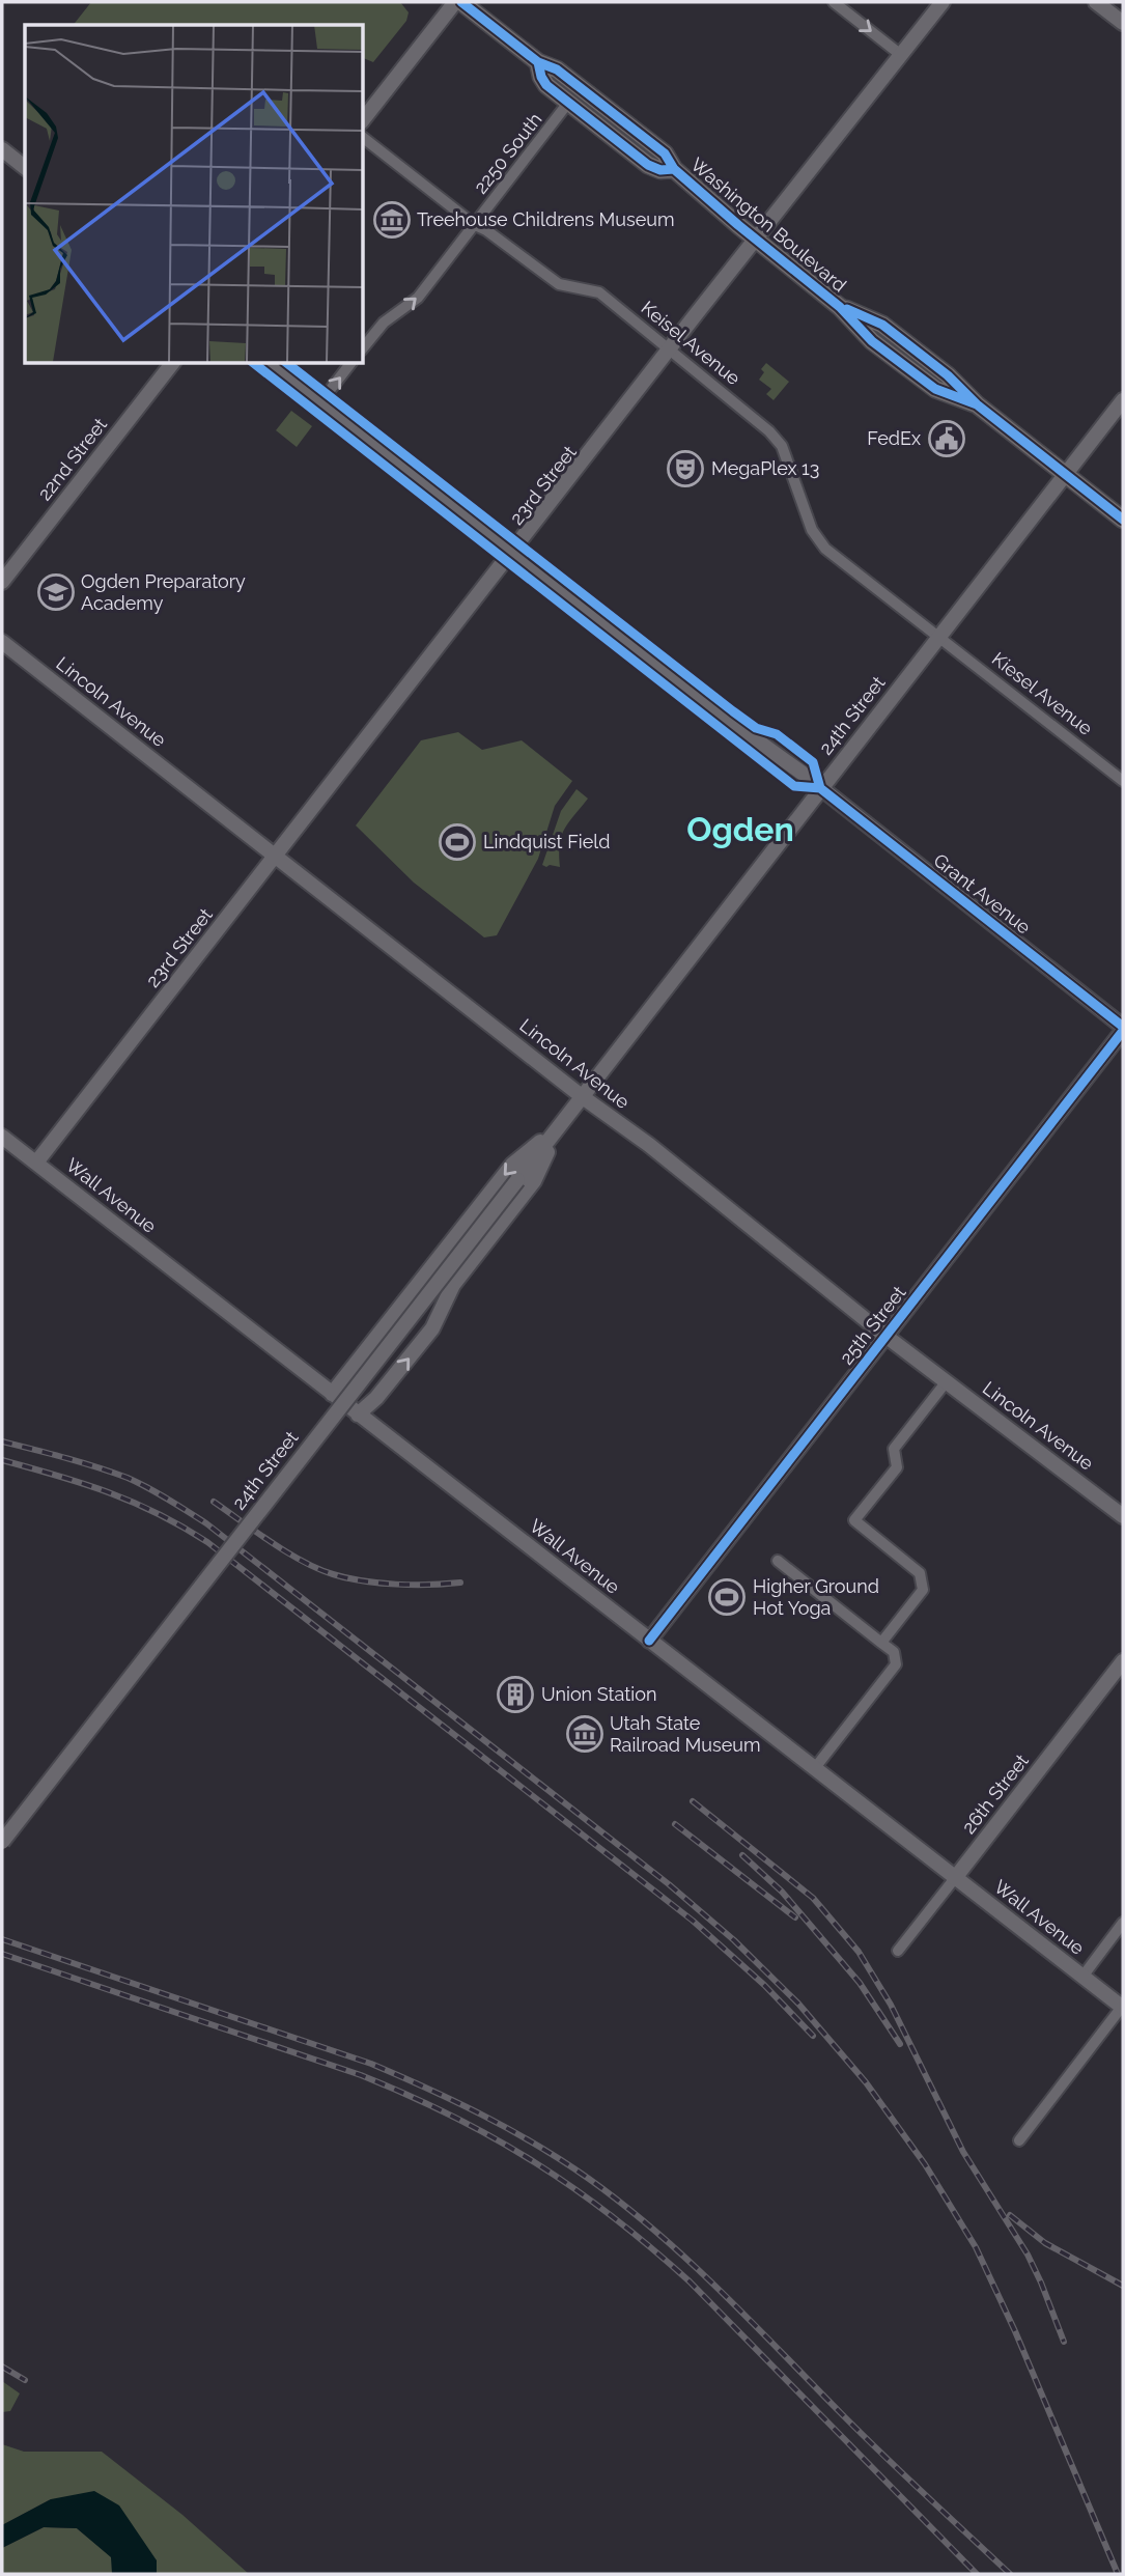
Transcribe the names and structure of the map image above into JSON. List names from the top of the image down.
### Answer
{
  "streets": {
    "main road": ["Washington Boulevard"],
    "street": [
      "2250 South",
      "Keisel Avenue",
      "22nd Street",
      "23rd Street",
      "Kiesel Avenue",
      "Lincoln Avenue",
      "24th Street",
      "Grant Avenue",
      "Wall Avenue",
      "25th Street",
      "26th Street"
    ]
  },
  "crossings": [
    ["2250 South", "Washington Boulevard"],
    ["2250 South", "Keisel Avenue"],
    ["Washington Boulevard", "23rd Street"],
    ["Washington Boulevard", "24th Street"],
    ["Keisel Avenue", "23rd Street"],
    ["Keisel Avenue", "Kiesel Avenue"],
    ["Keisel Avenue", "24th Street"],
    ["23rd Street", "Lincoln Avenue"],
    ["23rd Street", "Grant Avenue"],
    ["23rd Street", "Wall Avenue"],
    ["Kiesel Avenue", "24th Street"],
    ["Lincoln Avenue", "24th Street"],
    ["Lincoln Avenue", "25th Street"],
    ["24th Street", "Grant Avenue"],
    ["24th Street", "Wall Avenue"],
    ["Grant Avenue", "25th Street"],
    ["Wall Avenue", "25th Street"],
    ["Wall Avenue", "26th Street"]
  ],
  "one_way": ["2250 South"],
  "districts": ["Ogden"],
  "places": {
    "museum": ["Treehouse Childrens Museum", "Utah State Railroad Museum"],
    "public building": ["FedEx"],
    "theatre": ["MegaPlex 13"],
    "school or university": ["Ogden Preparatory Academy"],
    "sports": ["Lindquist Field", "Higher Ground Hot Yoga"],
    "building": ["Union Station"]
  }
}
